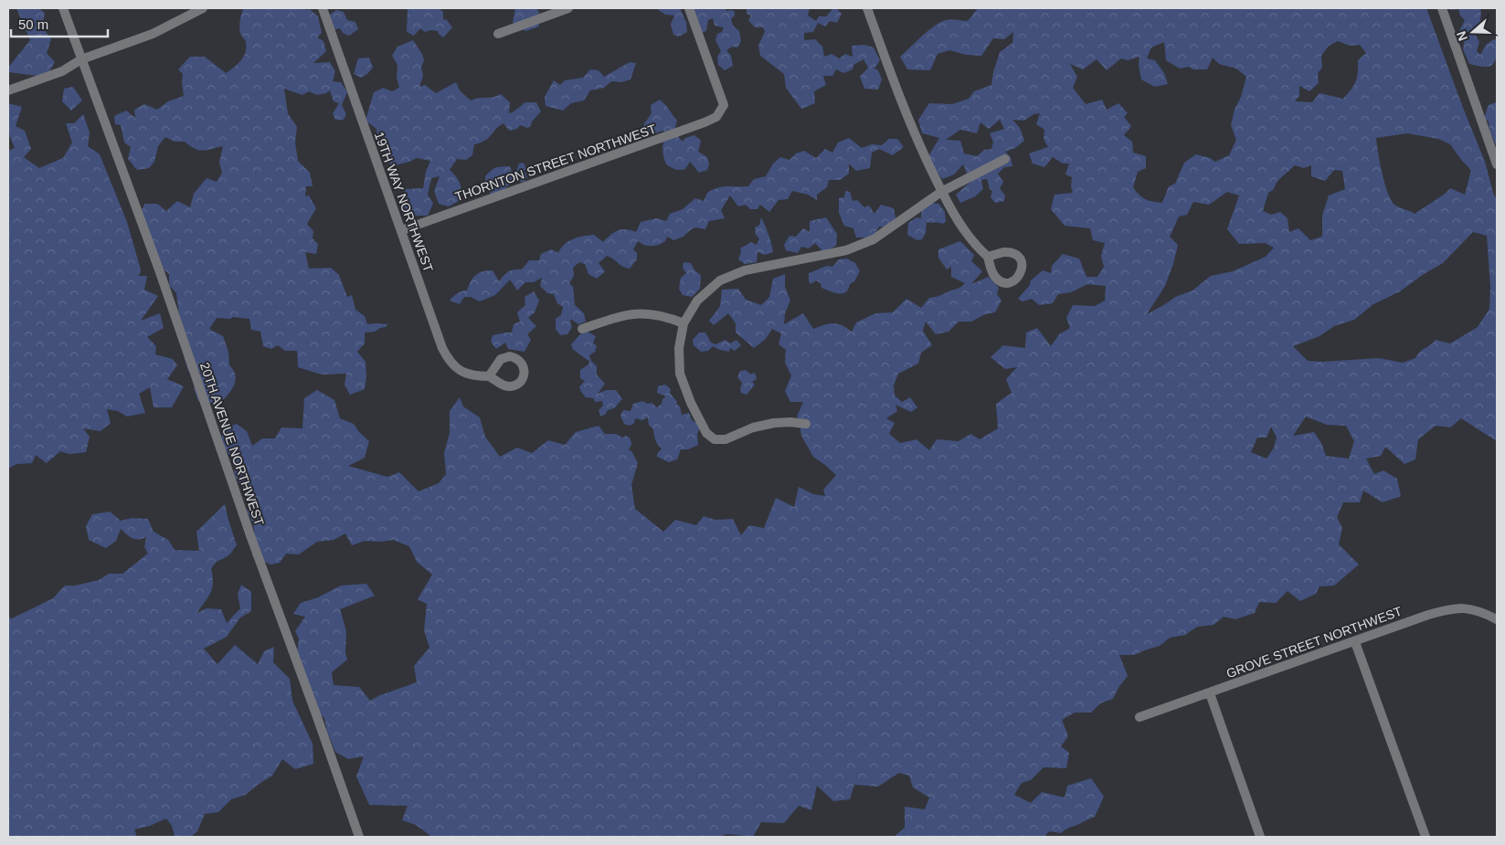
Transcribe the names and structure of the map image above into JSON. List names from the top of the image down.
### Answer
{
  "streets": {
    "street": [
      "THORNTON STREET NORTHWEST",
      "19TH WAY NORTHWEST",
      "20TH AVENUE NORTHWEST",
      "GROVE STREET NORTHWEST"
    ]
  },
  "crossings": [
    ["THORNTON STREET NORTHWEST", "19TH WAY NORTHWEST"]
  ],
  "scale_bar": "50 m",
  "north": "left"
}
